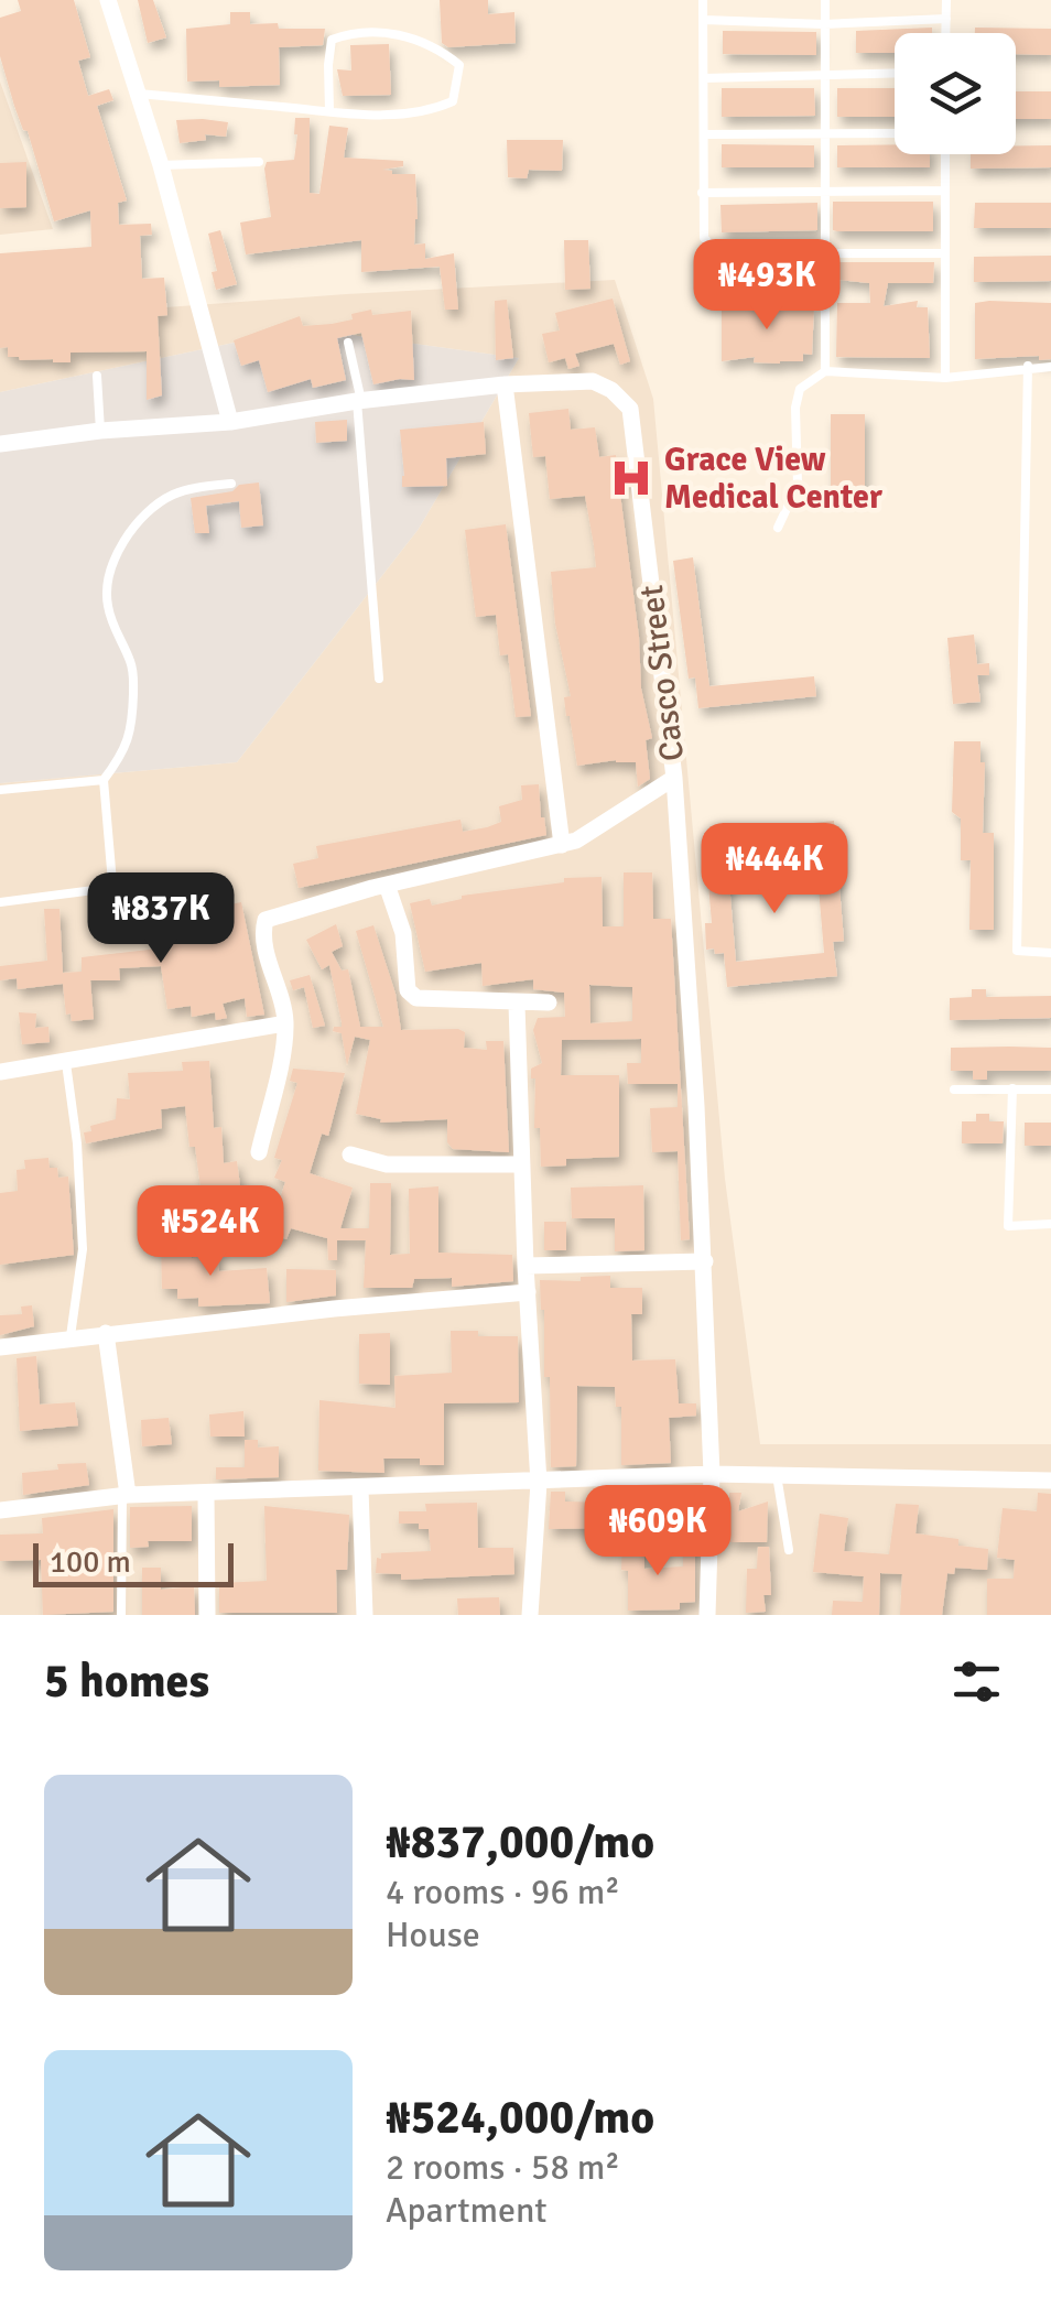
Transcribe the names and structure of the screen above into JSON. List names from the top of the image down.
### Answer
{
  "streets": {
    "street": ["Casco Street"]
  },
  "places": {
    "hospital": ["Grace View Medical Center"]
  },
  "scale_bar": "100 m",
  "page": {
    "price": [
      "₦493K",
      "₦444K",
      "₦837K",
      "₦524K",
      "₦609K"
    ],
    "scale": "100 m",
    "heading": "5 homes",
    "list": [
      {
        "name": "₦837,000/mo",
        "note": "4 rooms · 96 m² · House"
      },
      {
        "name": "₦524,000/mo",
        "note": "2 rooms · 58 m² · Apartment"
      }
    ]
  }
}
